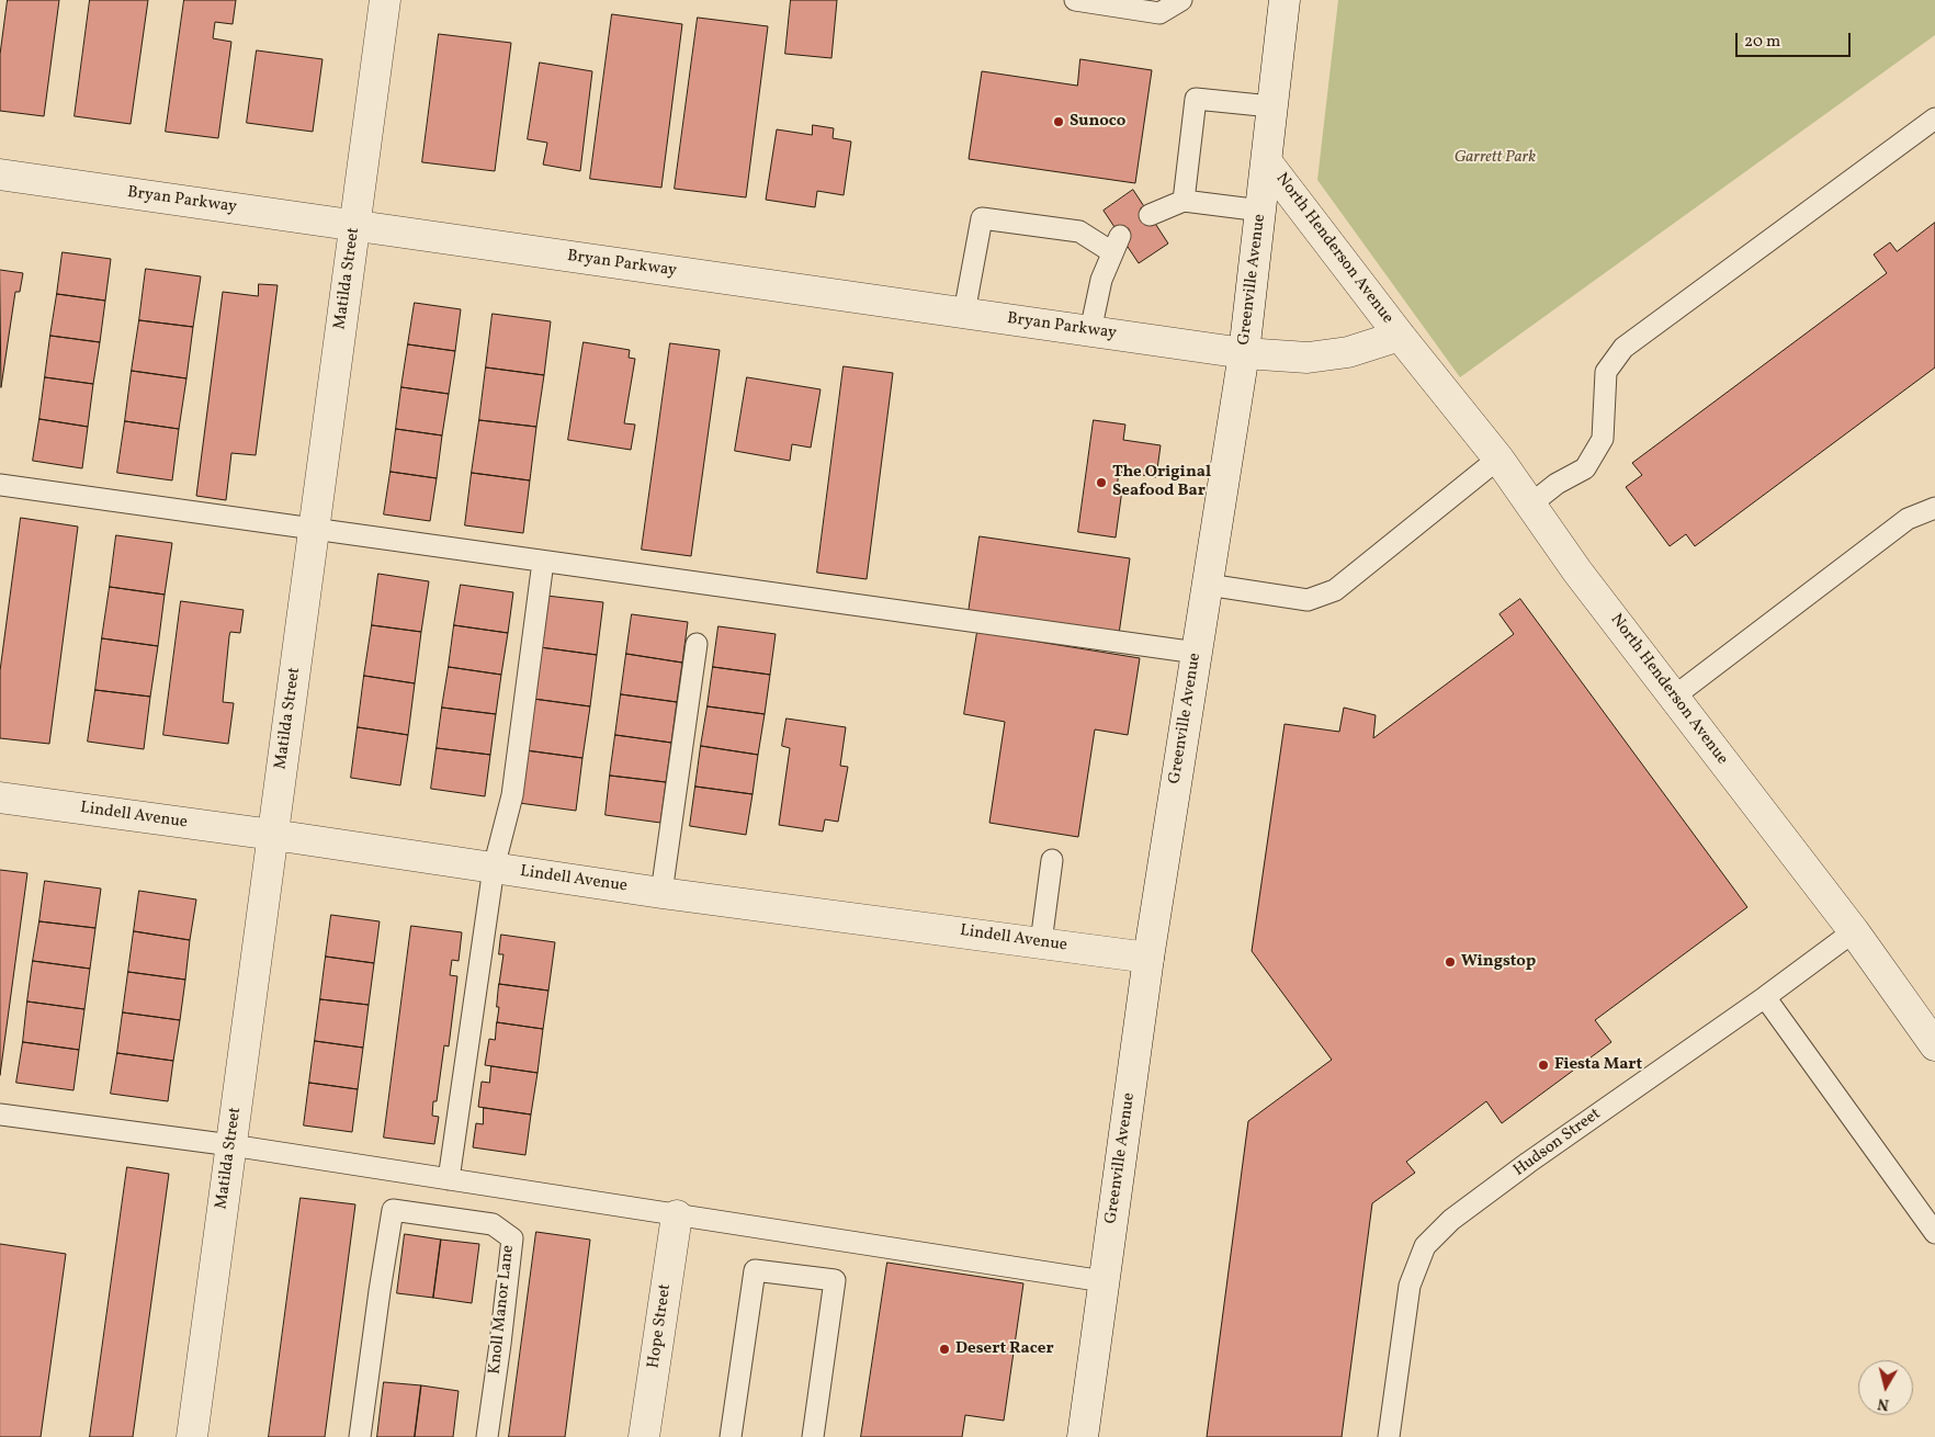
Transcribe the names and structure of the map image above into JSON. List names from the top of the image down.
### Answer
{
  "streets": {
    "street": [
      "Bryan Parkway",
      "North Henderson Avenue",
      "Matilda Street",
      "Greenville Avenue",
      "Lindell Avenue",
      "Hope Street"
    ],
    "lane": ["Hudson Street", "Knoll Manor Lane"]
  },
  "crossings": [
    ["Bryan Parkway", "North Henderson Avenue"],
    ["Bryan Parkway", "Matilda Street"],
    ["Bryan Parkway", "Greenville Avenue"],
    ["North Henderson Avenue", "Greenville Avenue"],
    ["North Henderson Avenue", "Hudson Street"],
    ["Matilda Street", "Lindell Avenue"],
    ["Greenville Avenue", "Lindell Avenue"]
  ],
  "parks": ["Garrett Park"],
  "places": [
    "Sunoco",
    "The Original Seafood Bar",
    "Wingstop",
    "Fiesta Mart",
    "Desert Racer"
  ],
  "scale_bar": "20 m",
  "north": "bottom"
}
